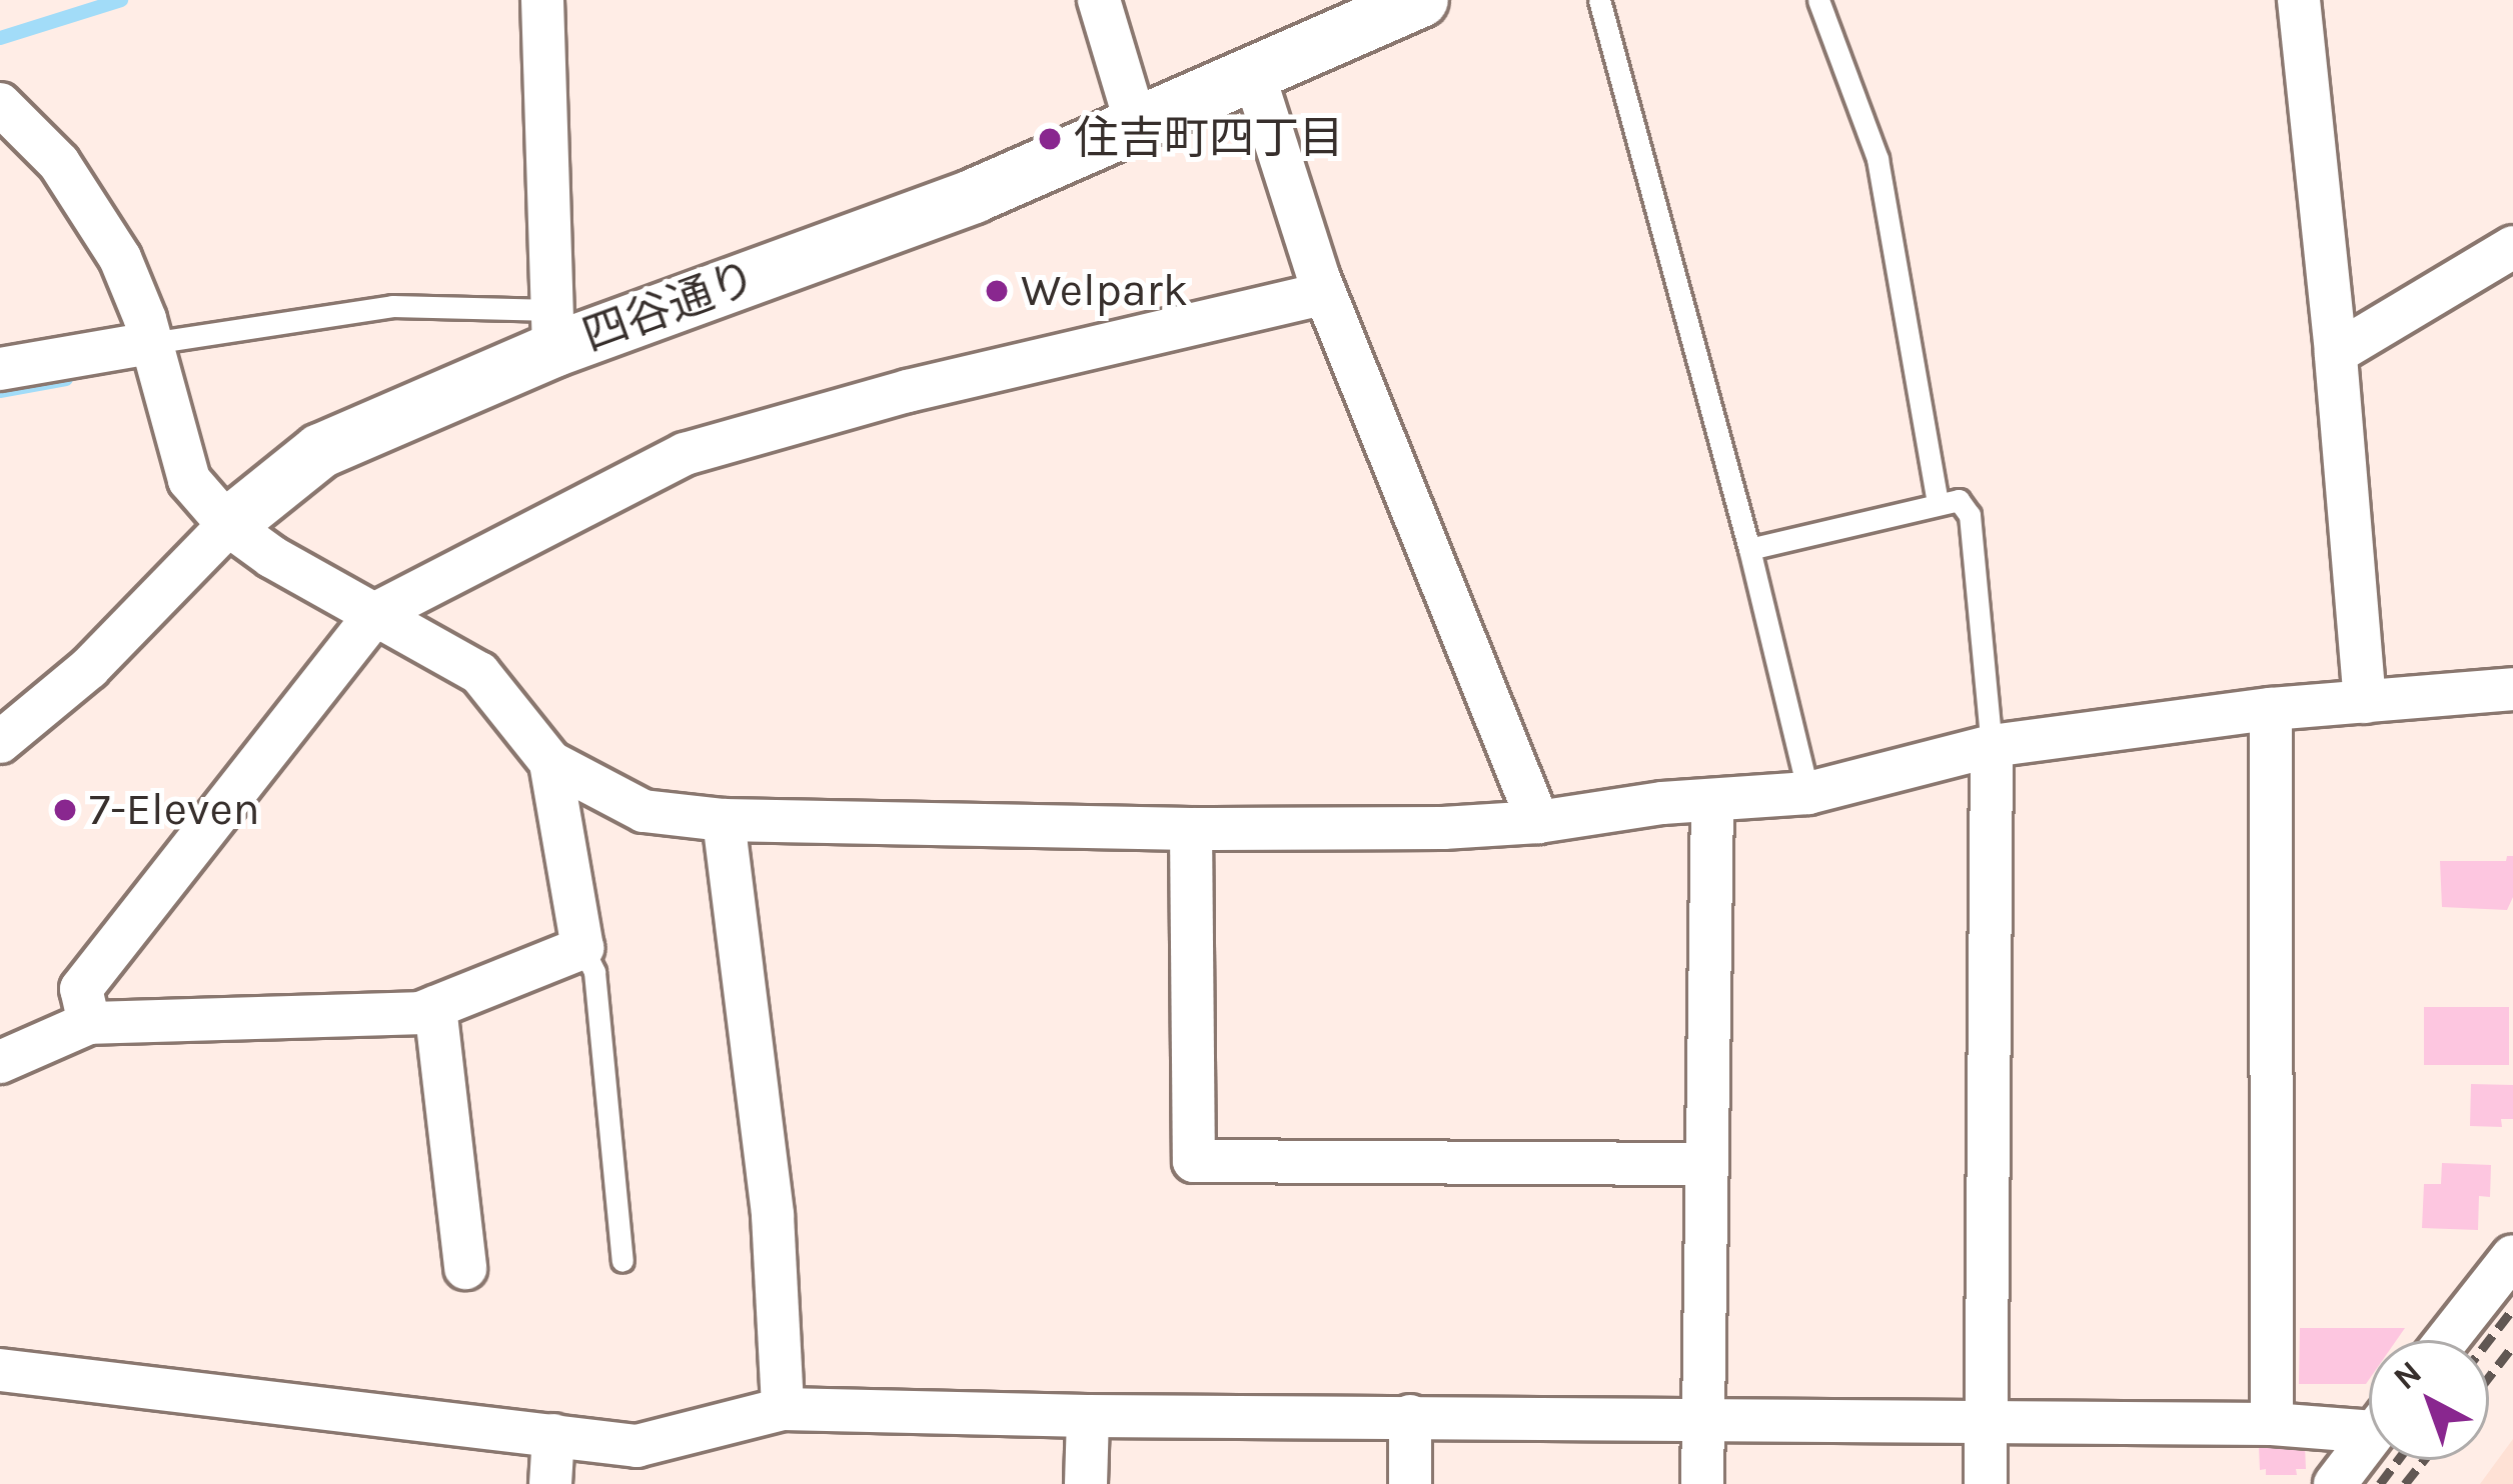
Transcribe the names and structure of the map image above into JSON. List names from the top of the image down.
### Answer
{
  "streets": {
    "street": ["四谷通り"]
  },
  "places": ["住吉町四丁目", "Welpark", "7-Eleven"],
  "north": "top left"
}
